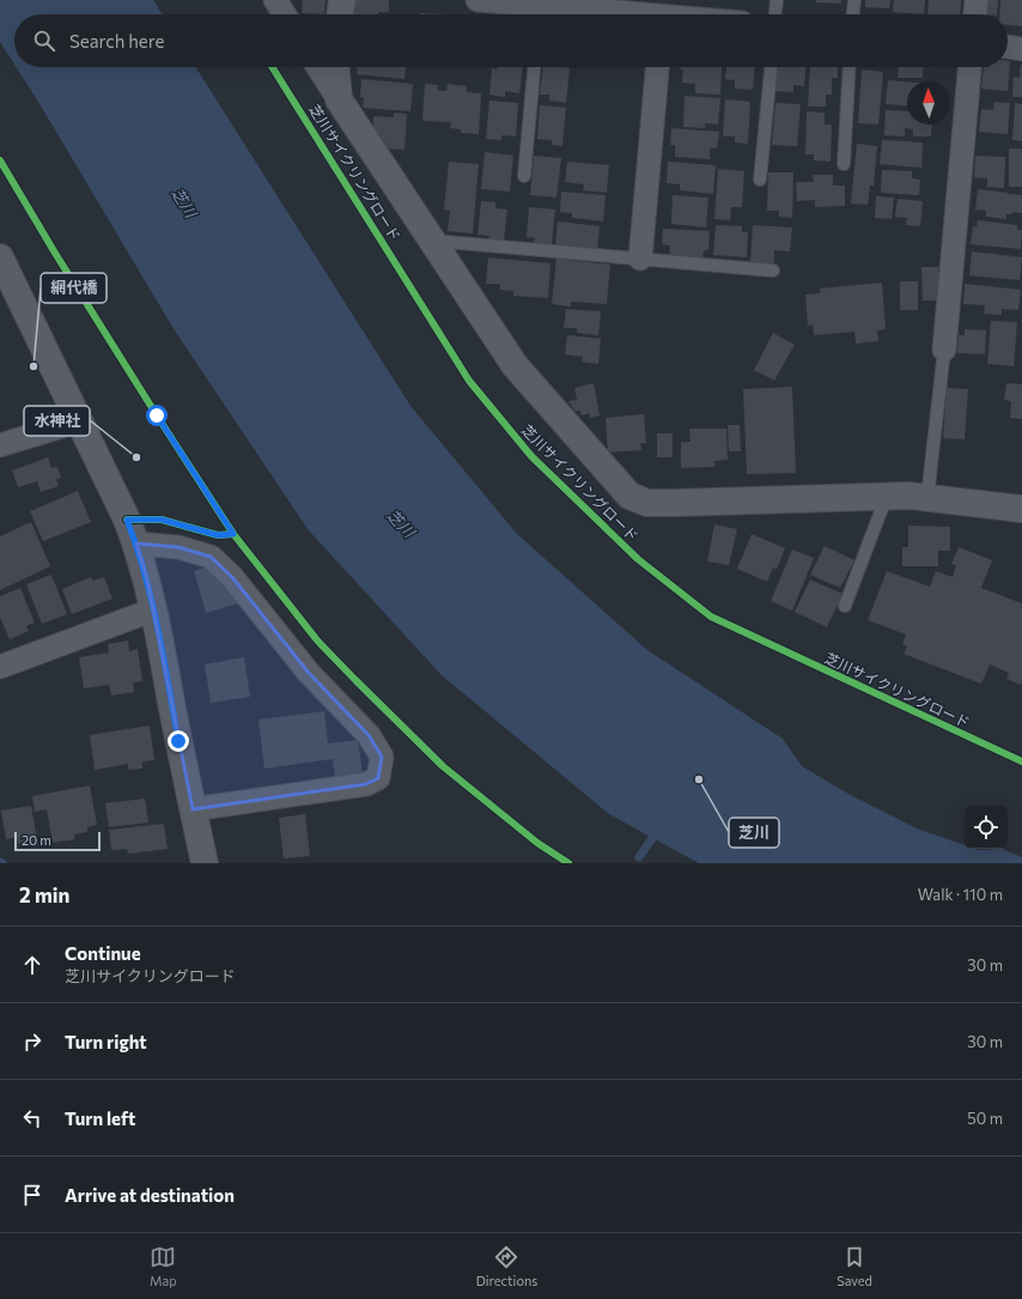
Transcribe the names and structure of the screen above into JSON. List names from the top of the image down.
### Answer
{
  "streets": {
    "cycle path": ["芝川サイクリングロード"]
  },
  "water": ["芝川"],
  "places": ["網代橋", "水神社", "芝川"],
  "scale_bar": "20 m",
  "north": "top",
  "page": {
    "search": "Search here",
    "scale": "20 m",
    "heading": ["2 min", "Walk · 110 m"],
    "list": [
      ["Continue", "芝川サイクリングロード", "30 m"],
      ["Turn right", "30 m"],
      ["Turn left", "50 m"],
      "Arrive at destination"
    ],
    "nav": ["Map", "Directions", "Saved"]
  }
}
